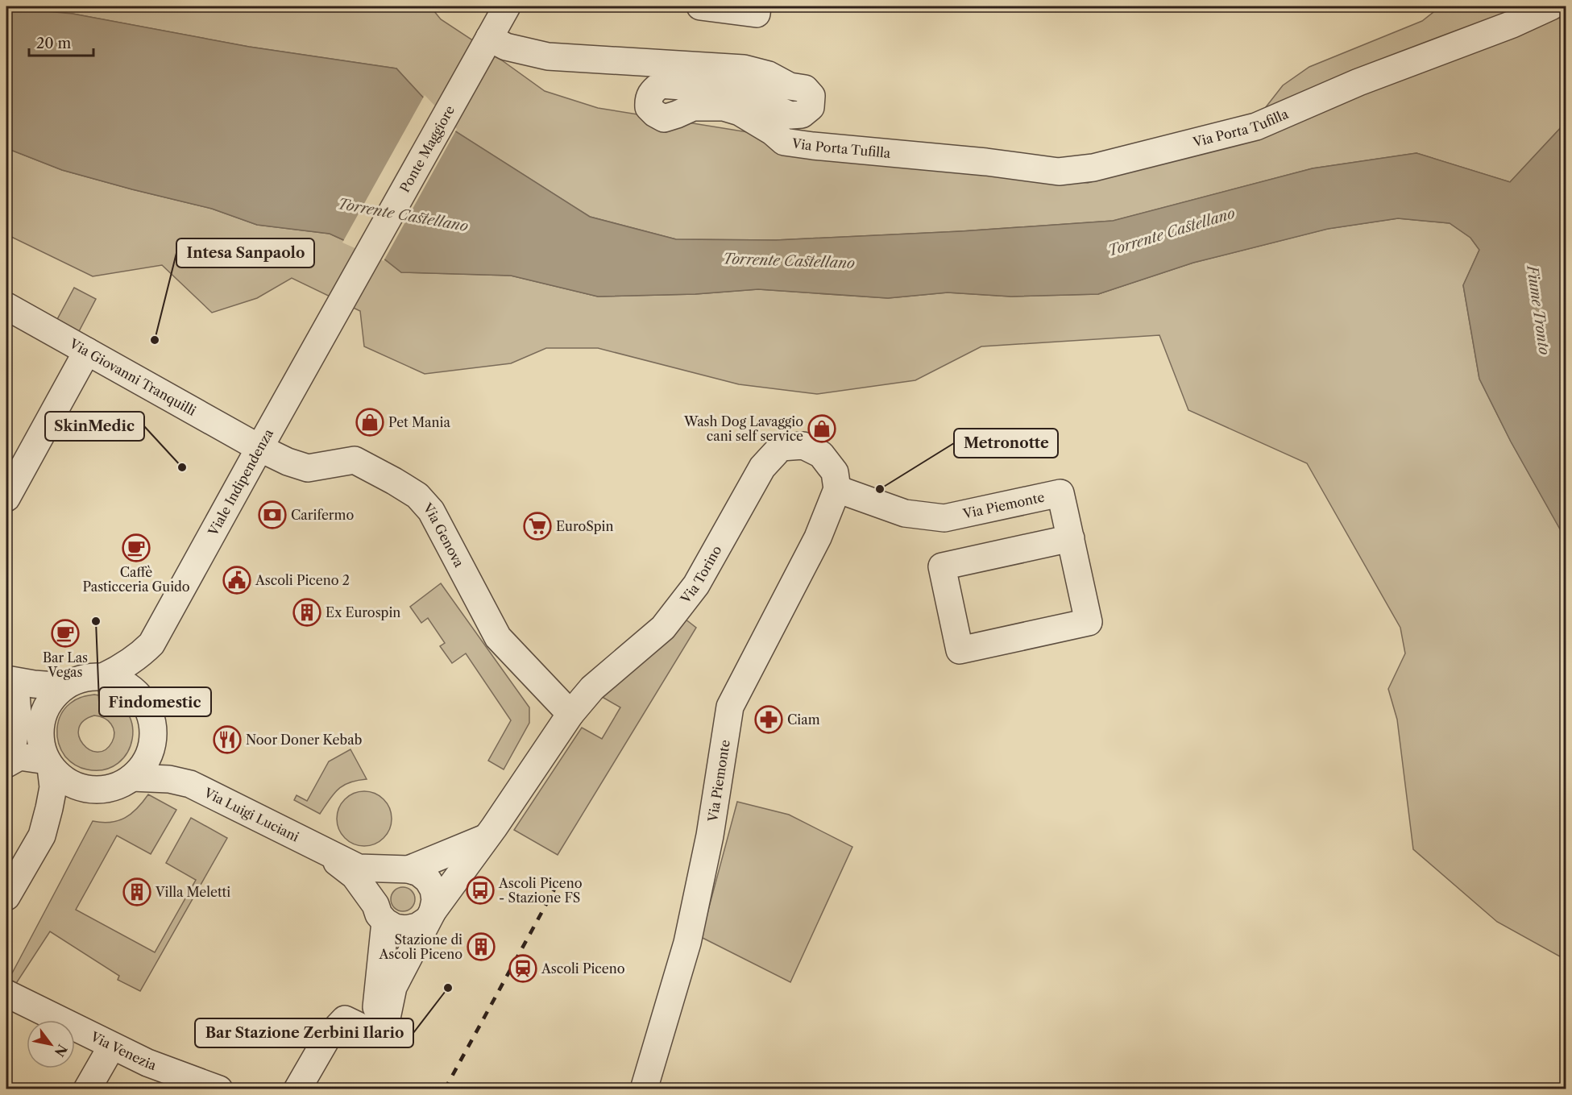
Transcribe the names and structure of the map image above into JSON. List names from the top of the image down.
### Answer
{
  "streets": {
    "street": [
      "Via Porta Tufilla",
      "Ponte Maggiore",
      "Via Giovanni Tranquilli",
      "Viale Indipendenza",
      "Via Piemonte",
      "Via Genova",
      "Via Torino",
      "Via Luigi Luciani",
      "Via Venezia"
    ]
  },
  "crossings": [
    ["Via Porta Tufilla", "Ponte Maggiore"],
    ["Ponte Maggiore", "Viale Indipendenza"],
    ["Via Giovanni Tranquilli", "Viale Indipendenza"],
    ["Via Giovanni Tranquilli", "Via Genova"],
    ["Viale Indipendenza", "Via Genova"],
    ["Viale Indipendenza", "Via Luigi Luciani"],
    ["Via Piemonte", "Via Torino"],
    ["Via Genova", "Via Torino"]
  ],
  "water": ["Torrente Castellano", "Fiume Tronto"],
  "places": {
    "other": [
      "Intesa Sanpaolo",
      "SkinMedic",
      "Metronotte",
      "Findomestic",
      "Bar Stazione Zerbini Ilario"
    ],
    "shop": ["Pet Mania", "Wash Dog Lavaggio cani self service"],
    "bank": ["Carifermo"],
    "supermarket": ["EuroSpin"],
    "cafe": ["Caffè Pasticceria Guido", "Bar Las Vegas"],
    "public building": ["Ascoli Piceno 2"],
    "building": ["Ex Eurospin", "Villa Meletti", "Stazione di Ascoli Piceno"],
    "pharmacy": ["Ciam"],
    "restaurant": ["Noor Doner Kebab"],
    "bus stop": ["Ascoli Piceno - Stazione FS"],
    "station": ["Ascoli Piceno"]
  },
  "scale_bar": "20 m",
  "north": "bottom right"
}
